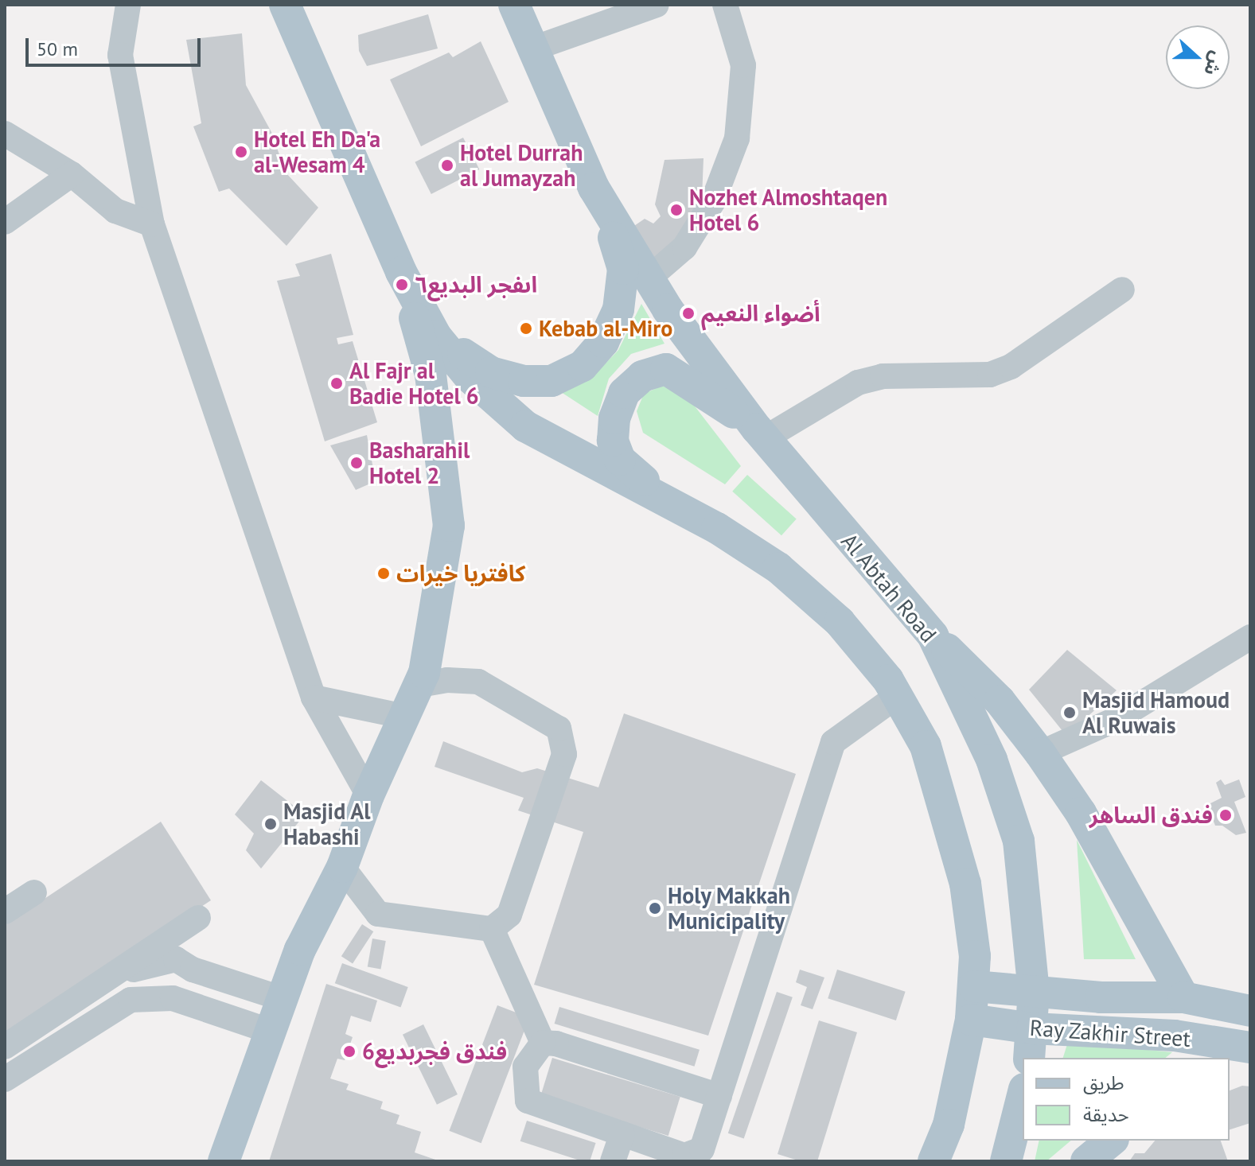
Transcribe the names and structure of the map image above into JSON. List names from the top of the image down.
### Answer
{
  "streets": {
    "main road": ["Al Abtah Road", "Ray Zakhir Street"]
  },
  "crossings": [
    ["Al Abtah Road", "Ray Zakhir Street"]
  ],
  "places": [
    "Hotel Eh Da'a al-Wesam 4",
    "Hotel Durrah al Jumayzah",
    "Nozhet Almoshtaqen Hotel 6",
    "اىفجر البديع٦",
    "أضواء النعيم",
    "Kebab al-Miro",
    "Al Fajr al Badie Hotel 6",
    "Basharahil Hotel 2",
    "كافتريا خيرات",
    "Masjid Hamoud Al Ruwais",
    "فندق الساهر",
    "Masjid Al Habashi",
    "Holy Makkah Municipality",
    "فندق فجربديع6"
  ],
  "legend": ["طريق", "حديقة"],
  "scale_bar": "50 m",
  "north": "right"
}
